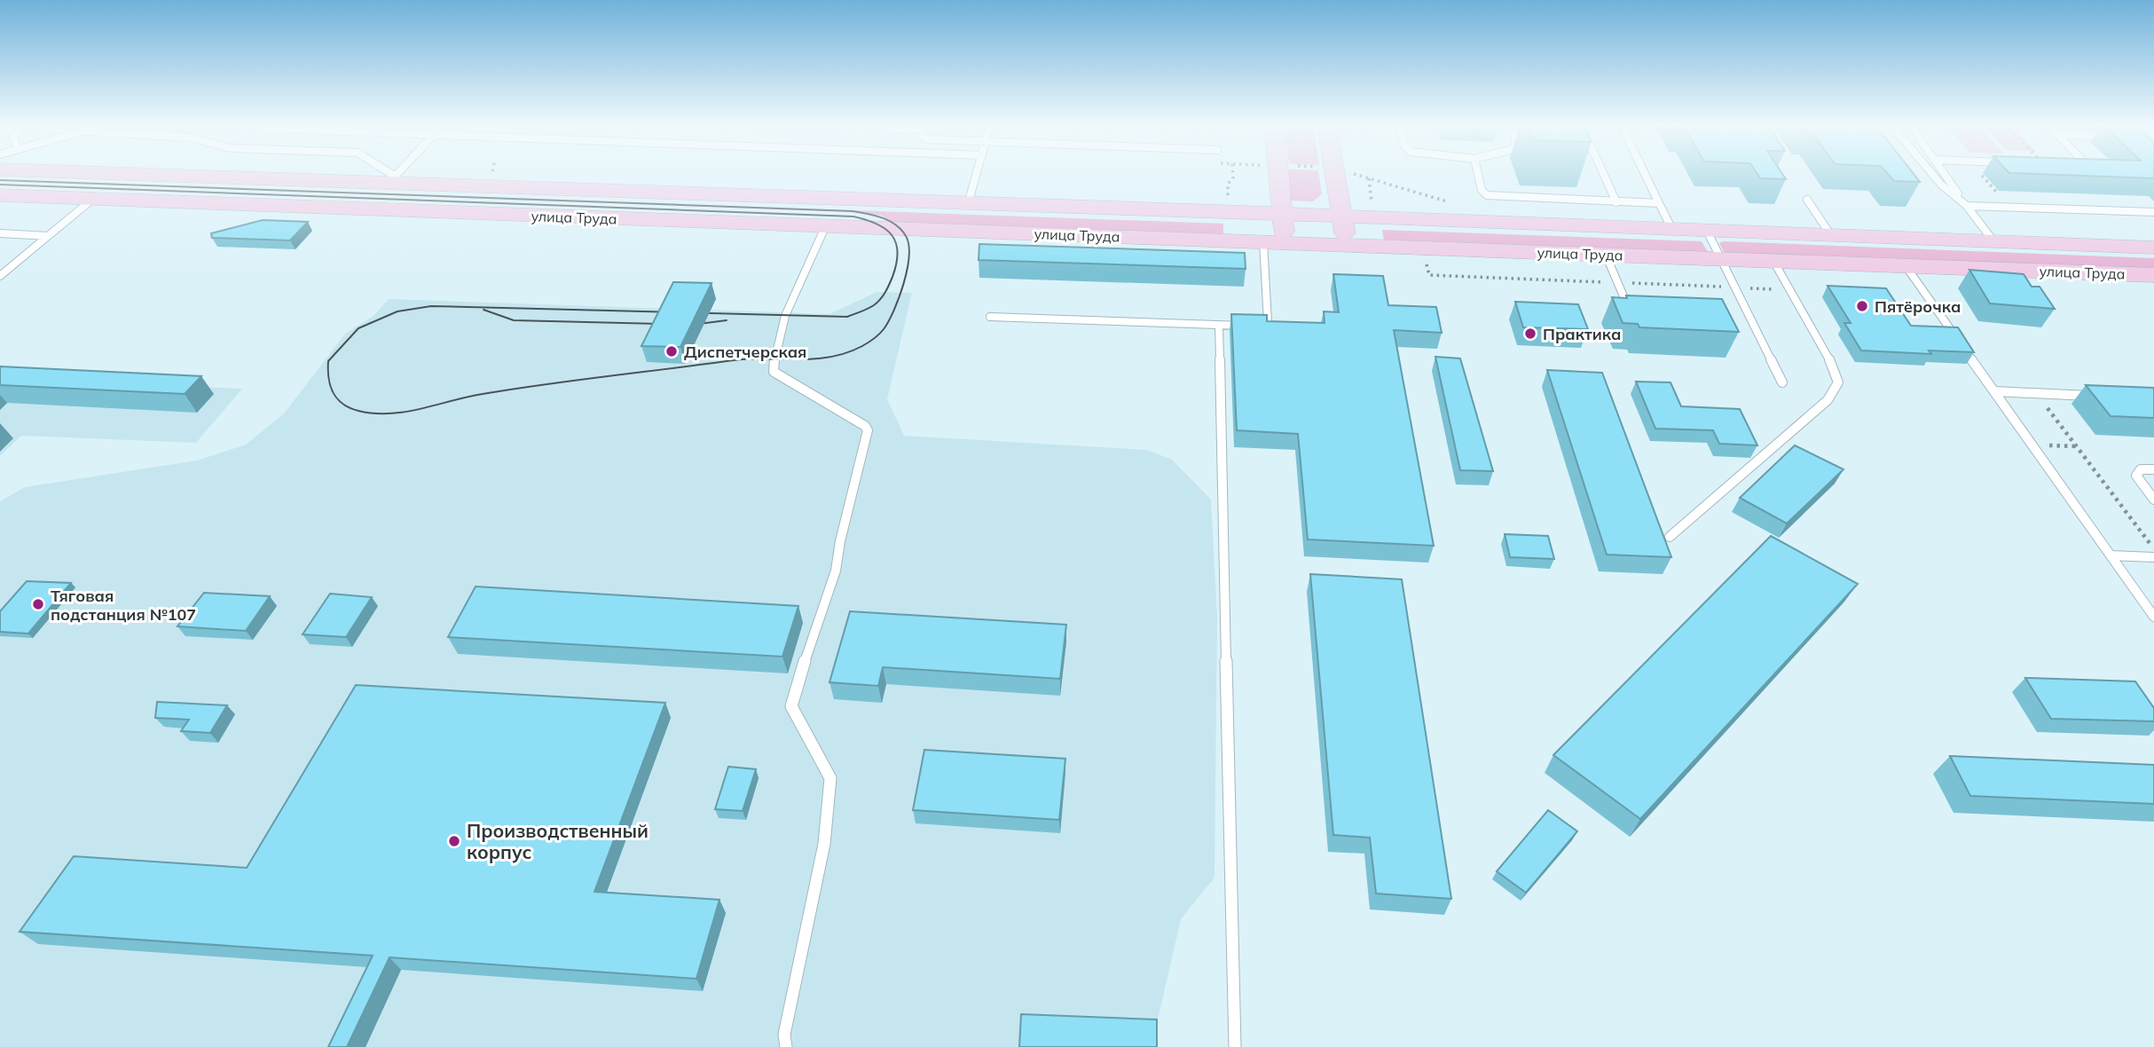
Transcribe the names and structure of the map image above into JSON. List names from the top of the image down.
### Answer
{
  "streets": {
    "main road": ["улица Труда"]
  },
  "places": [
    "Пятёрочка",
    "Практика",
    "Диспетчерская",
    "Тяговая подстанция №107",
    "Производственный корпус"
  ]
}
